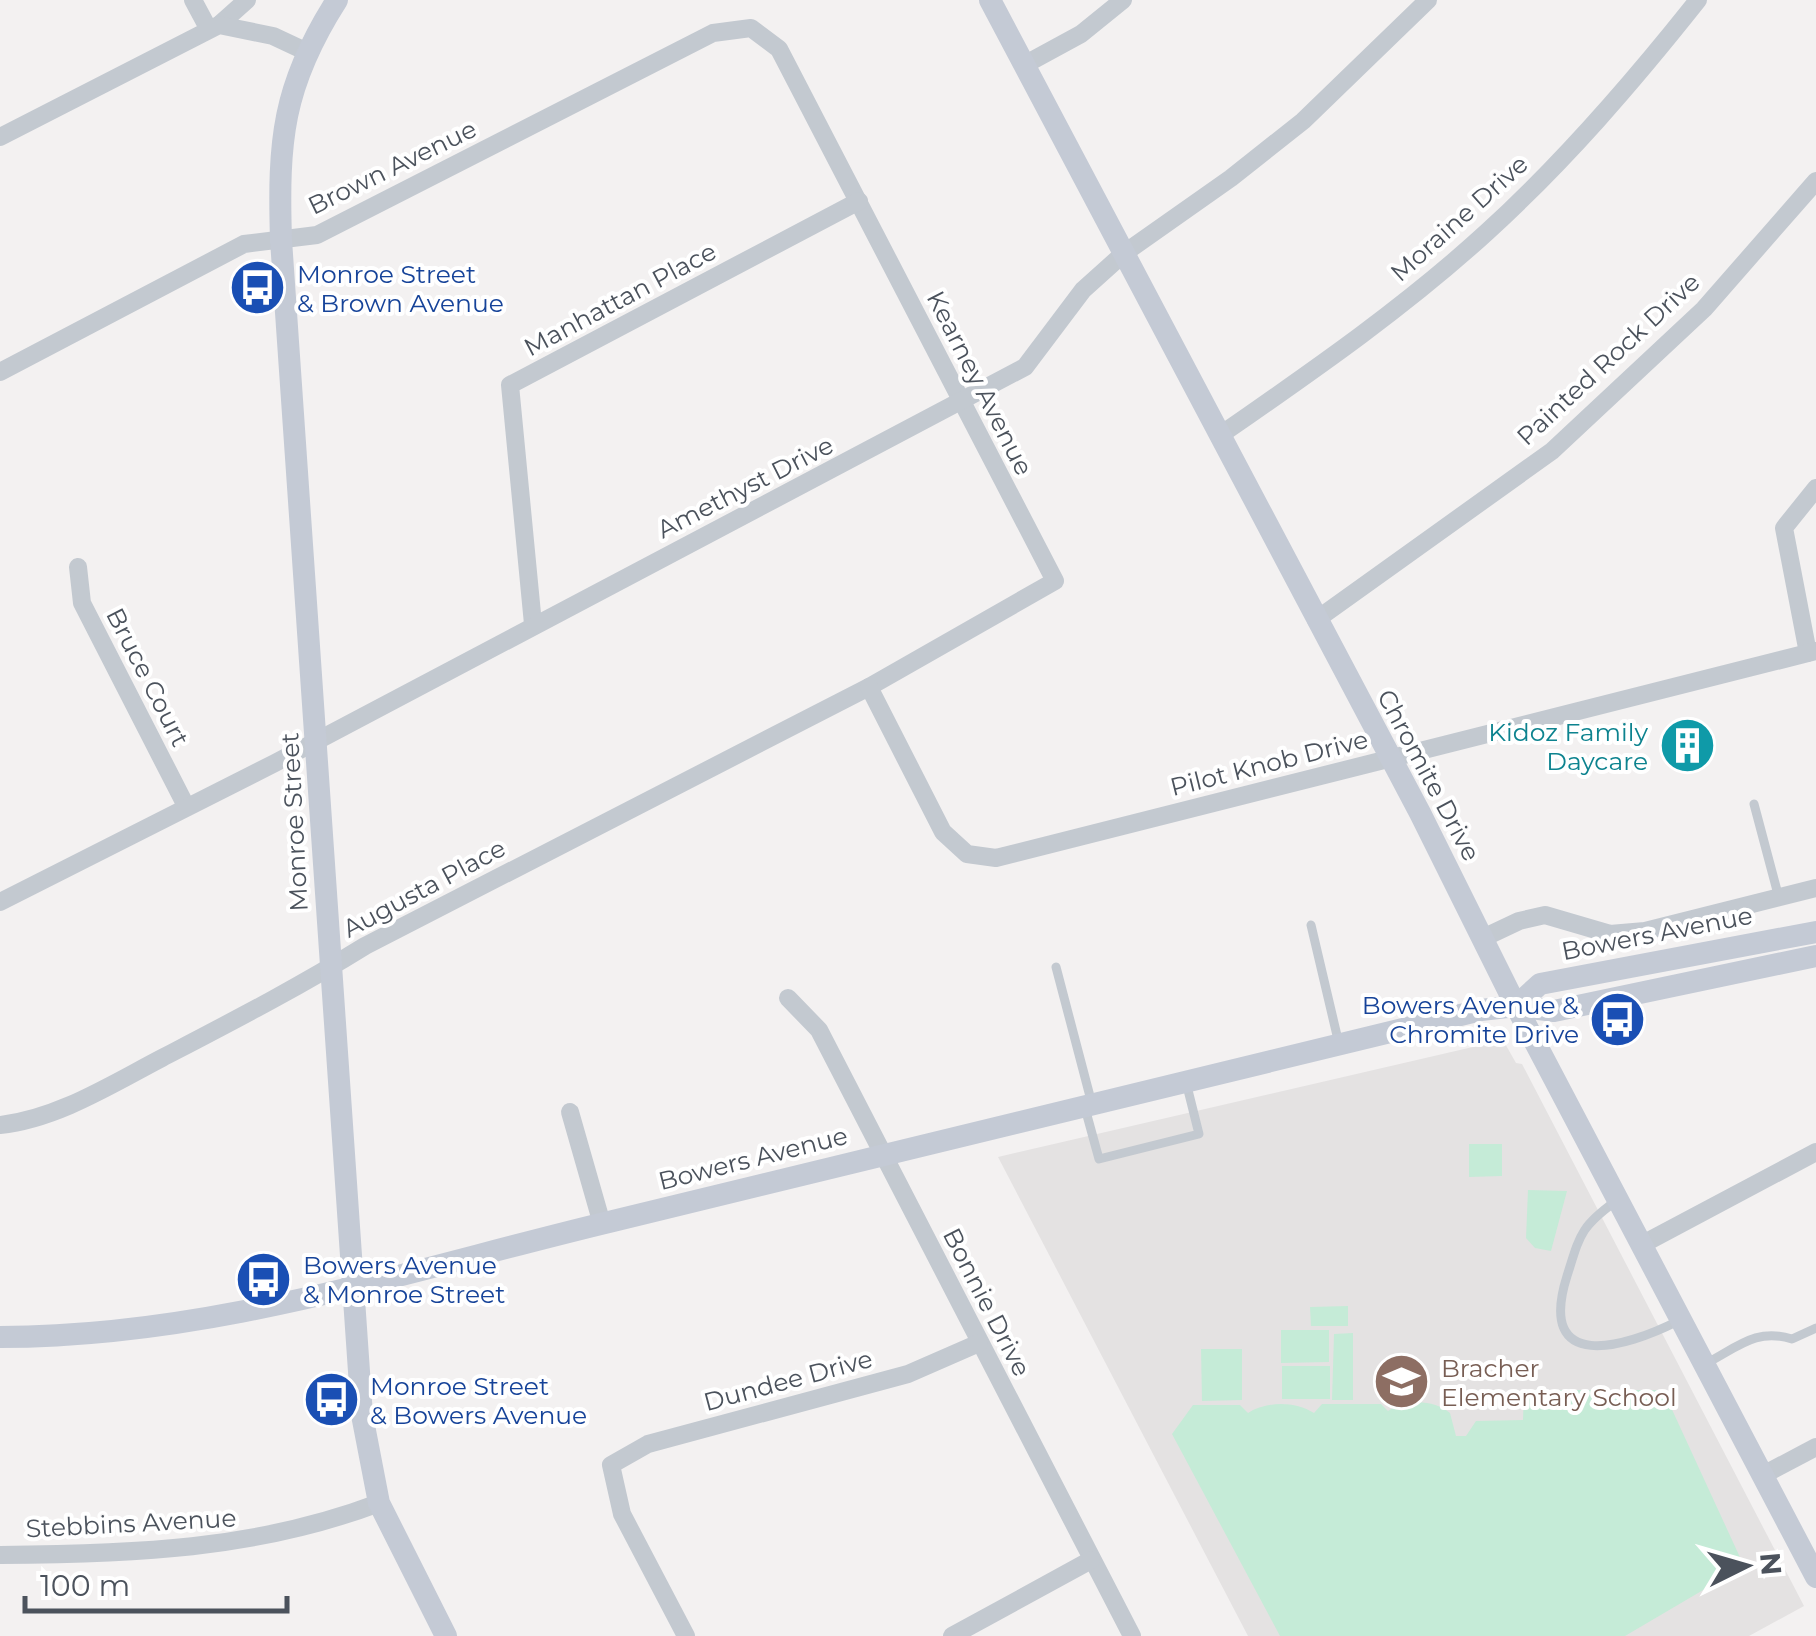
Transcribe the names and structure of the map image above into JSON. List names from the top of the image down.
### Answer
{
  "streets": {
    "main road": ["Chromite Drive", "Monroe Street", "Bowers Avenue"],
    "street": [
      "Brown Avenue",
      "Moraine Drive",
      "Manhattan Place",
      "Painted Rock Drive",
      "Kearney Avenue",
      "Amethyst Drive",
      "Bruce Court",
      "Pilot Knob Drive",
      "Augusta Place",
      "Bonnie Drive",
      "Dundee Drive",
      "Stebbins Avenue"
    ]
  },
  "crossings": [
    ["Brown Avenue", "Kearney Avenue"],
    ["Brown Avenue", "Monroe Street"],
    ["Moraine Drive", "Chromite Drive"],
    ["Manhattan Place", "Kearney Avenue"],
    ["Manhattan Place", "Amethyst Drive"],
    ["Painted Rock Drive", "Chromite Drive"],
    ["Kearney Avenue", "Amethyst Drive"],
    ["Kearney Avenue", "Pilot Knob Drive"],
    ["Kearney Avenue", "Augusta Place"],
    ["Amethyst Drive", "Bruce Court"],
    ["Amethyst Drive", "Chromite Drive"],
    ["Amethyst Drive", "Monroe Street"],
    ["Pilot Knob Drive", "Chromite Drive"],
    ["Pilot Knob Drive", "Augusta Place"],
    ["Chromite Drive", "Bowers Avenue"],
    ["Monroe Street", "Augusta Place"],
    ["Monroe Street", "Bowers Avenue"],
    ["Monroe Street", "Stebbins Avenue"],
    ["Bowers Avenue", "Bonnie Drive"],
    ["Bonnie Drive", "Dundee Drive"]
  ],
  "places": {
    "bus stop": [
      "Monroe Street & Brown Avenue",
      "Bowers Avenue & Chromite Drive",
      "Bowers Avenue & Monroe Street",
      "Monroe Street & Bowers Avenue"
    ],
    "building": ["Kidoz Family Daycare"],
    "school or university": ["Bracher Elementary School"]
  },
  "scale_bar": "100 m",
  "north": "right"
}
